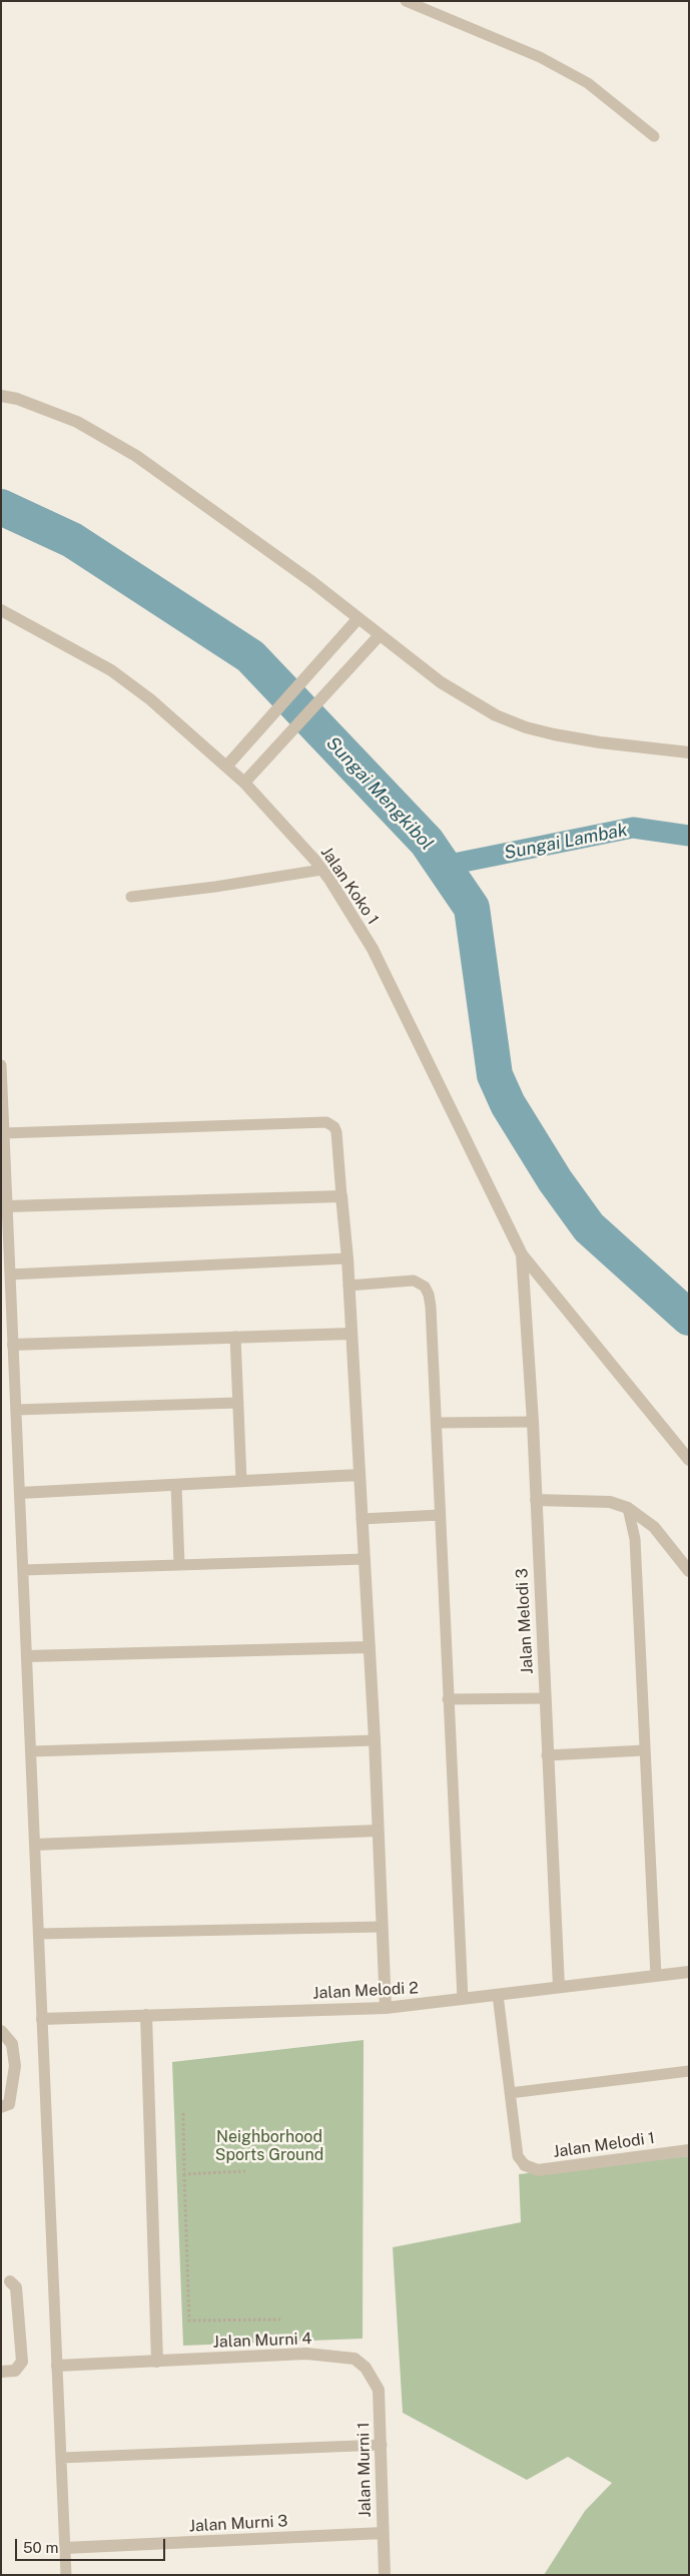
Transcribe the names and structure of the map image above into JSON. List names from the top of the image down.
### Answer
{
  "streets": {
    "street": [
      "Jalan Koko 1",
      "Jalan Melodi 3",
      "Jalan Melodi 2",
      "Jalan Melodi 1",
      "Jalan Murni 4",
      "Jalan Murni 1",
      "Jalan Murni 3"
    ]
  },
  "crossings": [
    ["Jalan Koko 1", "Jalan Melodi 3"],
    ["Jalan Melodi 3", "Jalan Melodi 2"],
    ["Jalan Murni 4", "Jalan Murni 1"],
    ["Jalan Murni 1", "Jalan Murni 3"]
  ],
  "water": ["Sungai Mengkibol", "Sungai Lambak"],
  "parks": ["Neighborhood Sports Ground"],
  "scale_bar": "50 m"
}
